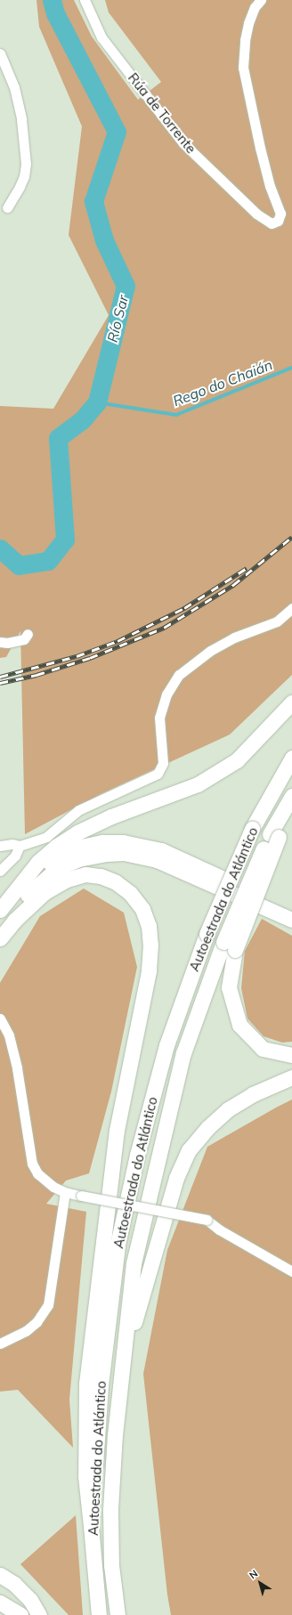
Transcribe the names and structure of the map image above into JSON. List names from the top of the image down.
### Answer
{
  "streets": {
    "highway": ["Autoestrada do Atlántico"],
    "street": ["Rúa de Torrente"]
  },
  "water": ["Río Sar", "Rego do Chaián"],
  "north": "top left"
}
